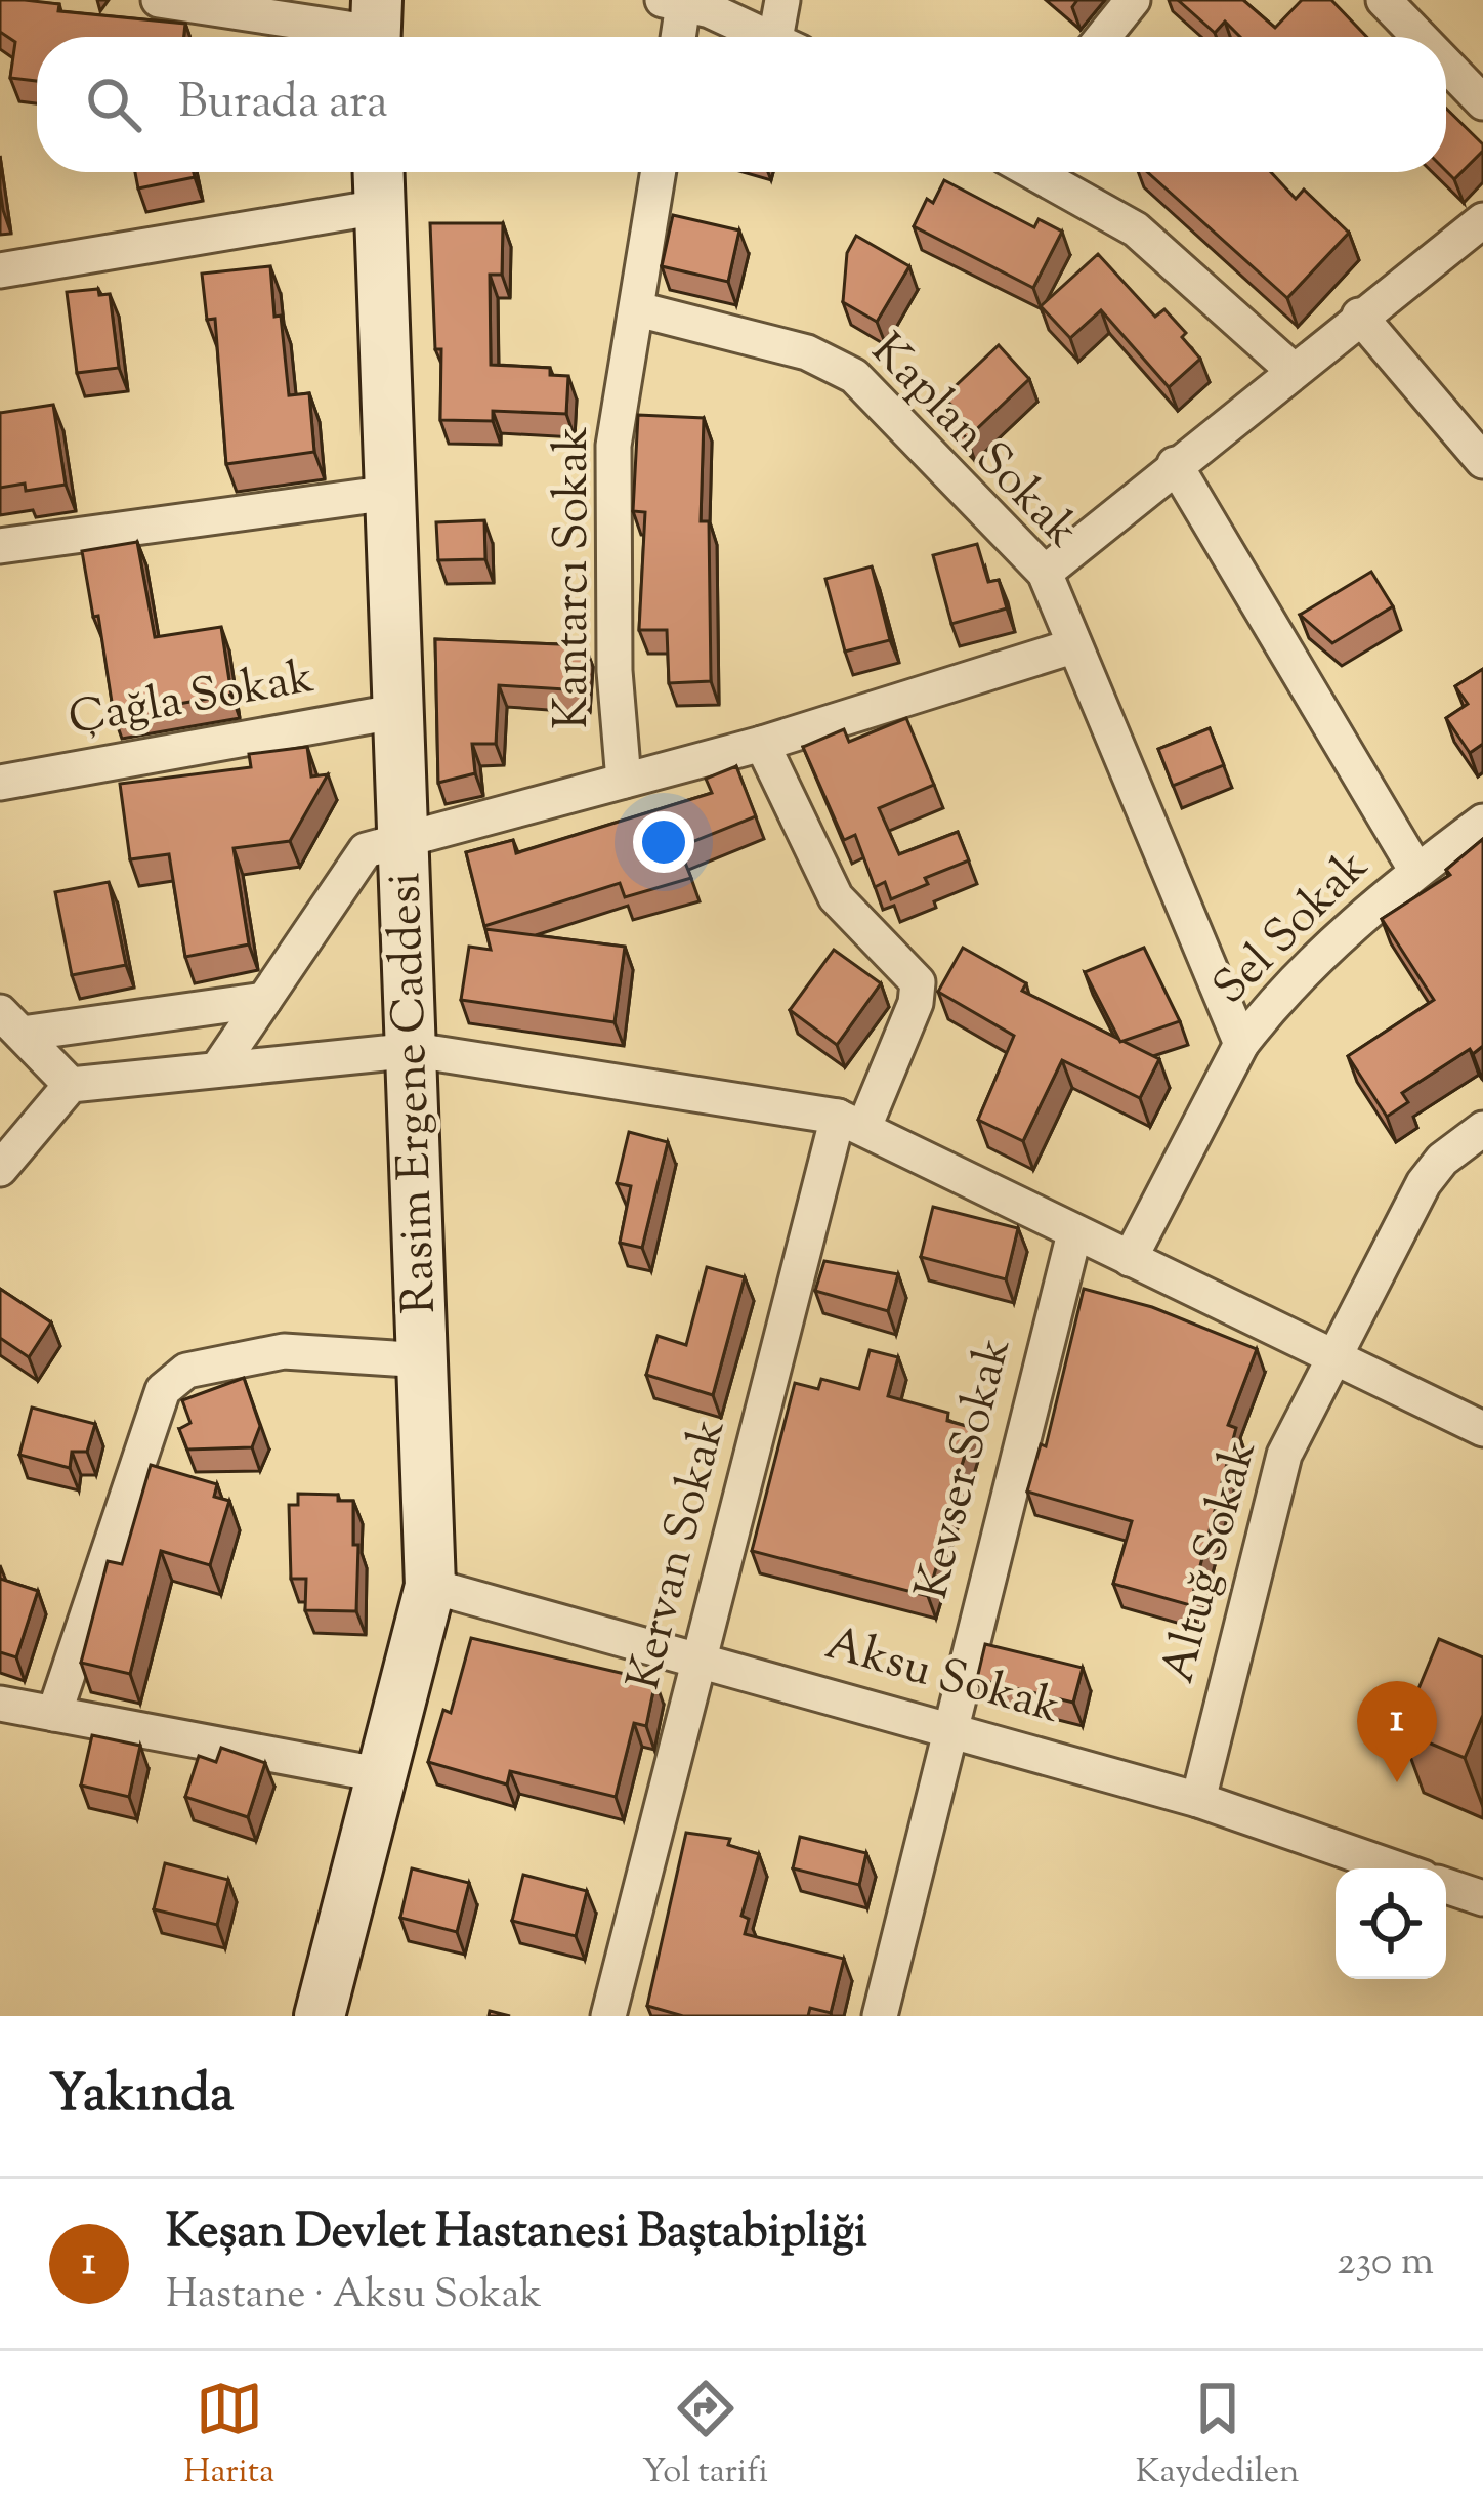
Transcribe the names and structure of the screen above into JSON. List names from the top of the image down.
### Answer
{
  "streets": {
    "main road": ["Rasim Ergene Caddesi"],
    "street": [
      "Kaplan Sokak",
      "Kantarcı Sokak",
      "Çağla Sokak",
      "Sel Sokak",
      "Kevser Sokak",
      "Kervan Sokak",
      "Altuğ Sokak",
      "Aksu Sokak"
    ]
  },
  "crossings": [
    ["Kaplan Sokak", "Kantarcı Sokak"],
    ["Kaplan Sokak", "Sel Sokak"],
    ["Çağla Sokak", "Rasim Ergene Caddesi"],
    ["Rasim Ergene Caddesi", "Aksu Sokak"],
    ["Kevser Sokak", "Aksu Sokak"],
    ["Kervan Sokak", "Aksu Sokak"],
    ["Altuğ Sokak", "Aksu Sokak"]
  ],
  "page": {
    "search": "Burada ara",
    "pins": "1",
    "heading": "Yakında",
    "list": [
      {
        "mark": "1",
        "name": "Keşan Devlet Hastanesi Baştabipliği",
        "note": "Hastane · Aksu Sokak",
        "value": "230 m"
      }
    ],
    "nav": ["Harita", "Yol tarifi", "Kaydedilen"]
  }
}
